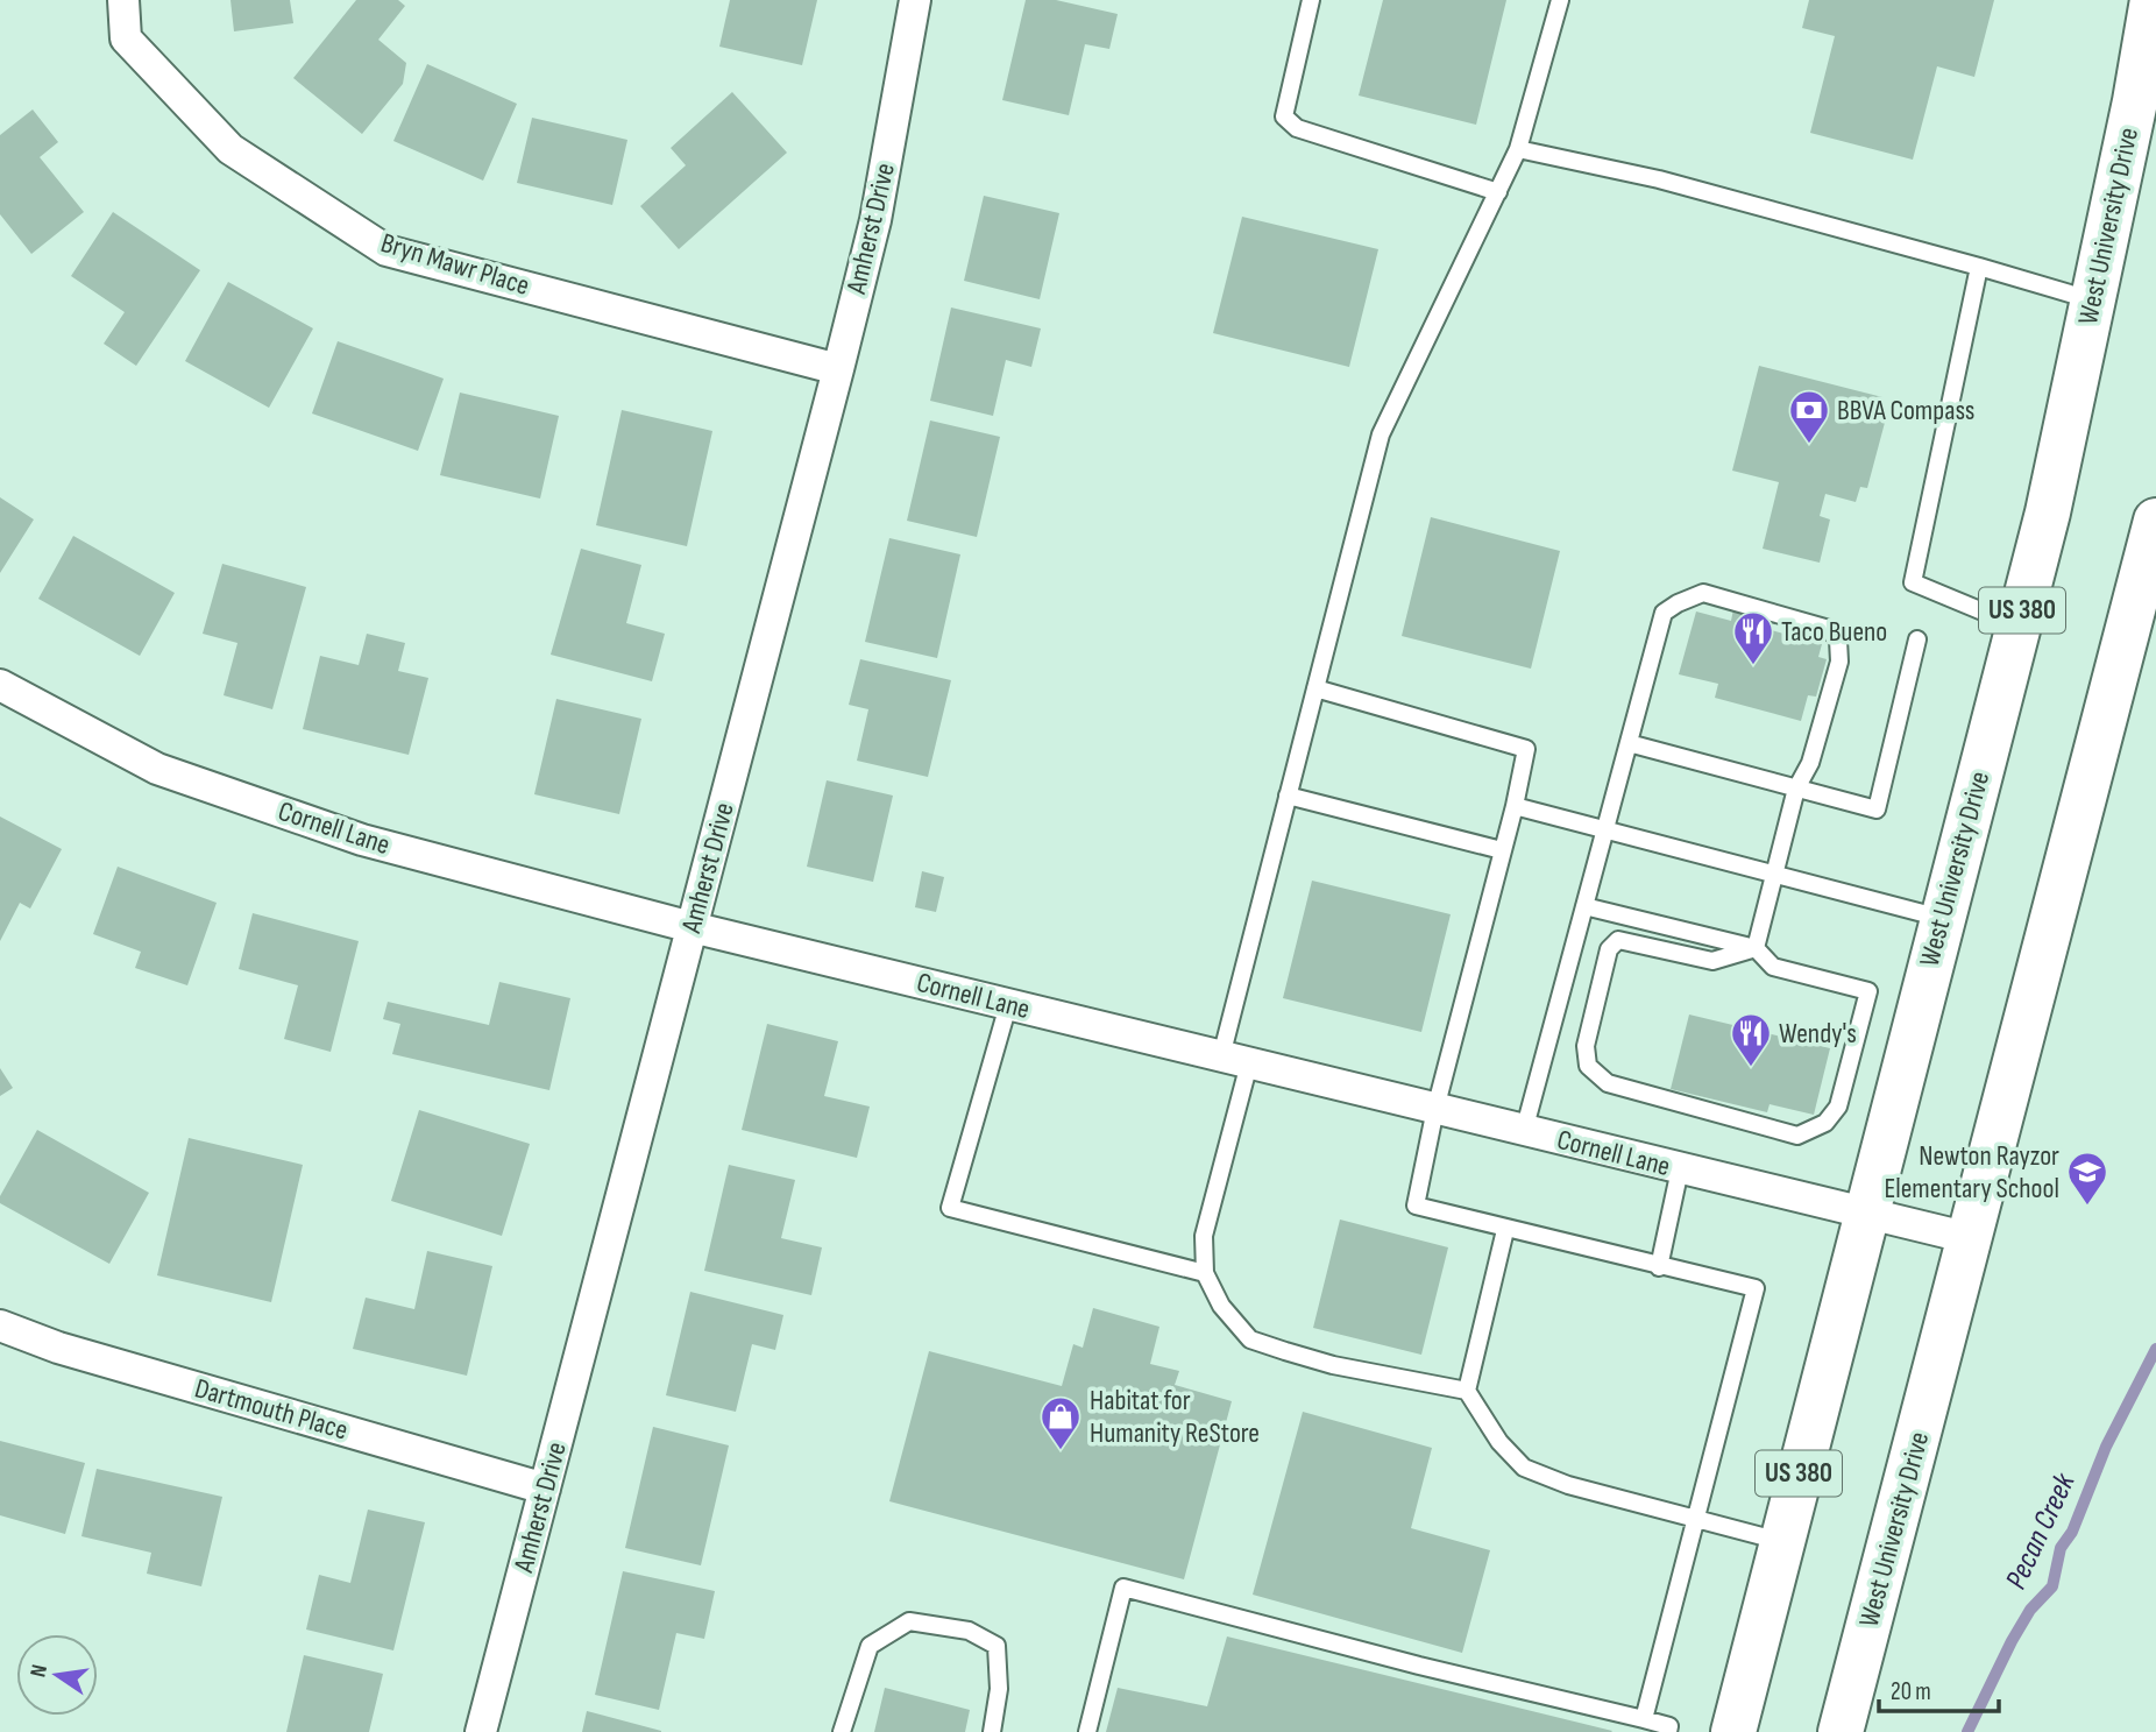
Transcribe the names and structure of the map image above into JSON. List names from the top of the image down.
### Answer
{
  "streets": {
    "main road": ["West University Drive", "US 380"],
    "street": [
      "Amherst Drive",
      "Bryn Mawr Place",
      "Cornell Lane",
      "Dartmouth Place"
    ]
  },
  "crossings": [
    ["West University Drive", "Cornell Lane"],
    ["Amherst Drive", "Bryn Mawr Place"],
    ["Amherst Drive", "Cornell Lane"],
    ["Amherst Drive", "Dartmouth Place"]
  ],
  "water": ["Pecan Creek"],
  "places": {
    "bank": ["BBVA Compass"],
    "restaurant": ["Taco Bueno", "Wendy's"],
    "school or university": ["Newton Rayzor Elementary School"],
    "shop": ["Habitat for Humanity ReStore"]
  },
  "scale_bar": "20 m",
  "north": "left"
}
